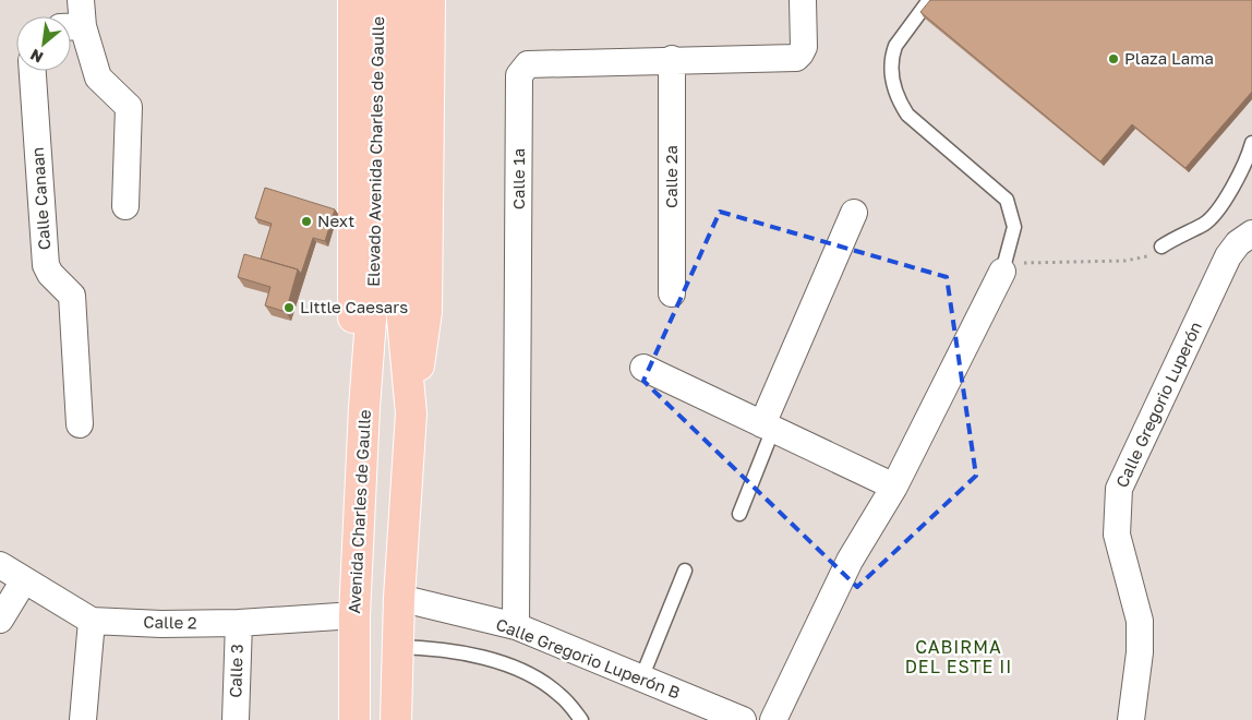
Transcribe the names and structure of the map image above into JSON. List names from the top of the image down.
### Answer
{
  "streets": {
    "main road": ["Elevado Avenida Charles de Gaulle", "Avenida Charles de Gaulle"],
    "street": [
      "Calle 2a",
      "Calle 1a",
      "Calle Canaan",
      "Calle Gregorio Luperón",
      "Calle 2",
      "Calle Gregorio Luperón B",
      "Calle 3"
    ]
  },
  "crossings": [
    ["Elevado Avenida Charles de Gaulle", "Avenida Charles de Gaulle"],
    ["Calle 2a", "Calle 1a"],
    ["Calle 1a", "Calle Gregorio Luperón B"],
    ["Avenida Charles de Gaulle", "Calle 2"],
    ["Calle 2", "Calle 3"]
  ],
  "districts": ["CABIRMA DEL ESTE II"],
  "places": ["Plaza Lama", "Next", "Little Caesars"],
  "north": "bottom left"
}
